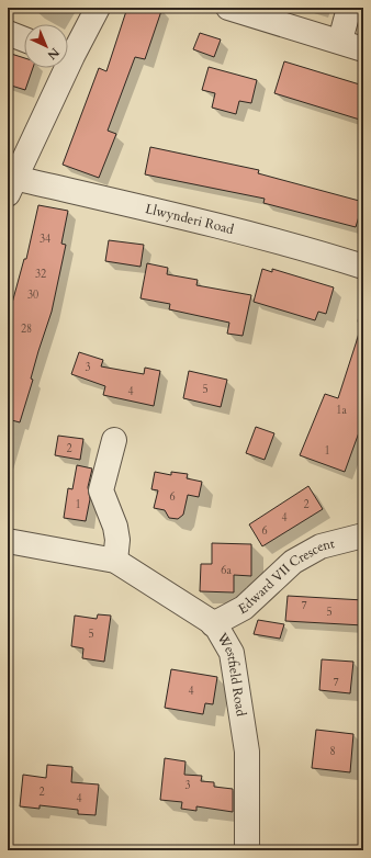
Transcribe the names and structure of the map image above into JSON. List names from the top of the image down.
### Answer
{
  "streets": {
    "street": ["Llwynderi Road", "Edward VII Crescent", "Westfield Road"]
  },
  "crossings": [
    ["Edward VII Crescent", "Westfield Road"]
  ],
  "house_numbers": [
    "34",
    "32",
    "30",
    "28",
    "3",
    "5",
    "4",
    "1a",
    "2",
    "1",
    "6",
    "1",
    "2",
    "4",
    "6",
    "6a",
    "7",
    "5",
    "5",
    "7",
    "4",
    "8",
    "3",
    "2",
    "4"
  ],
  "north": "bottom right"
}
